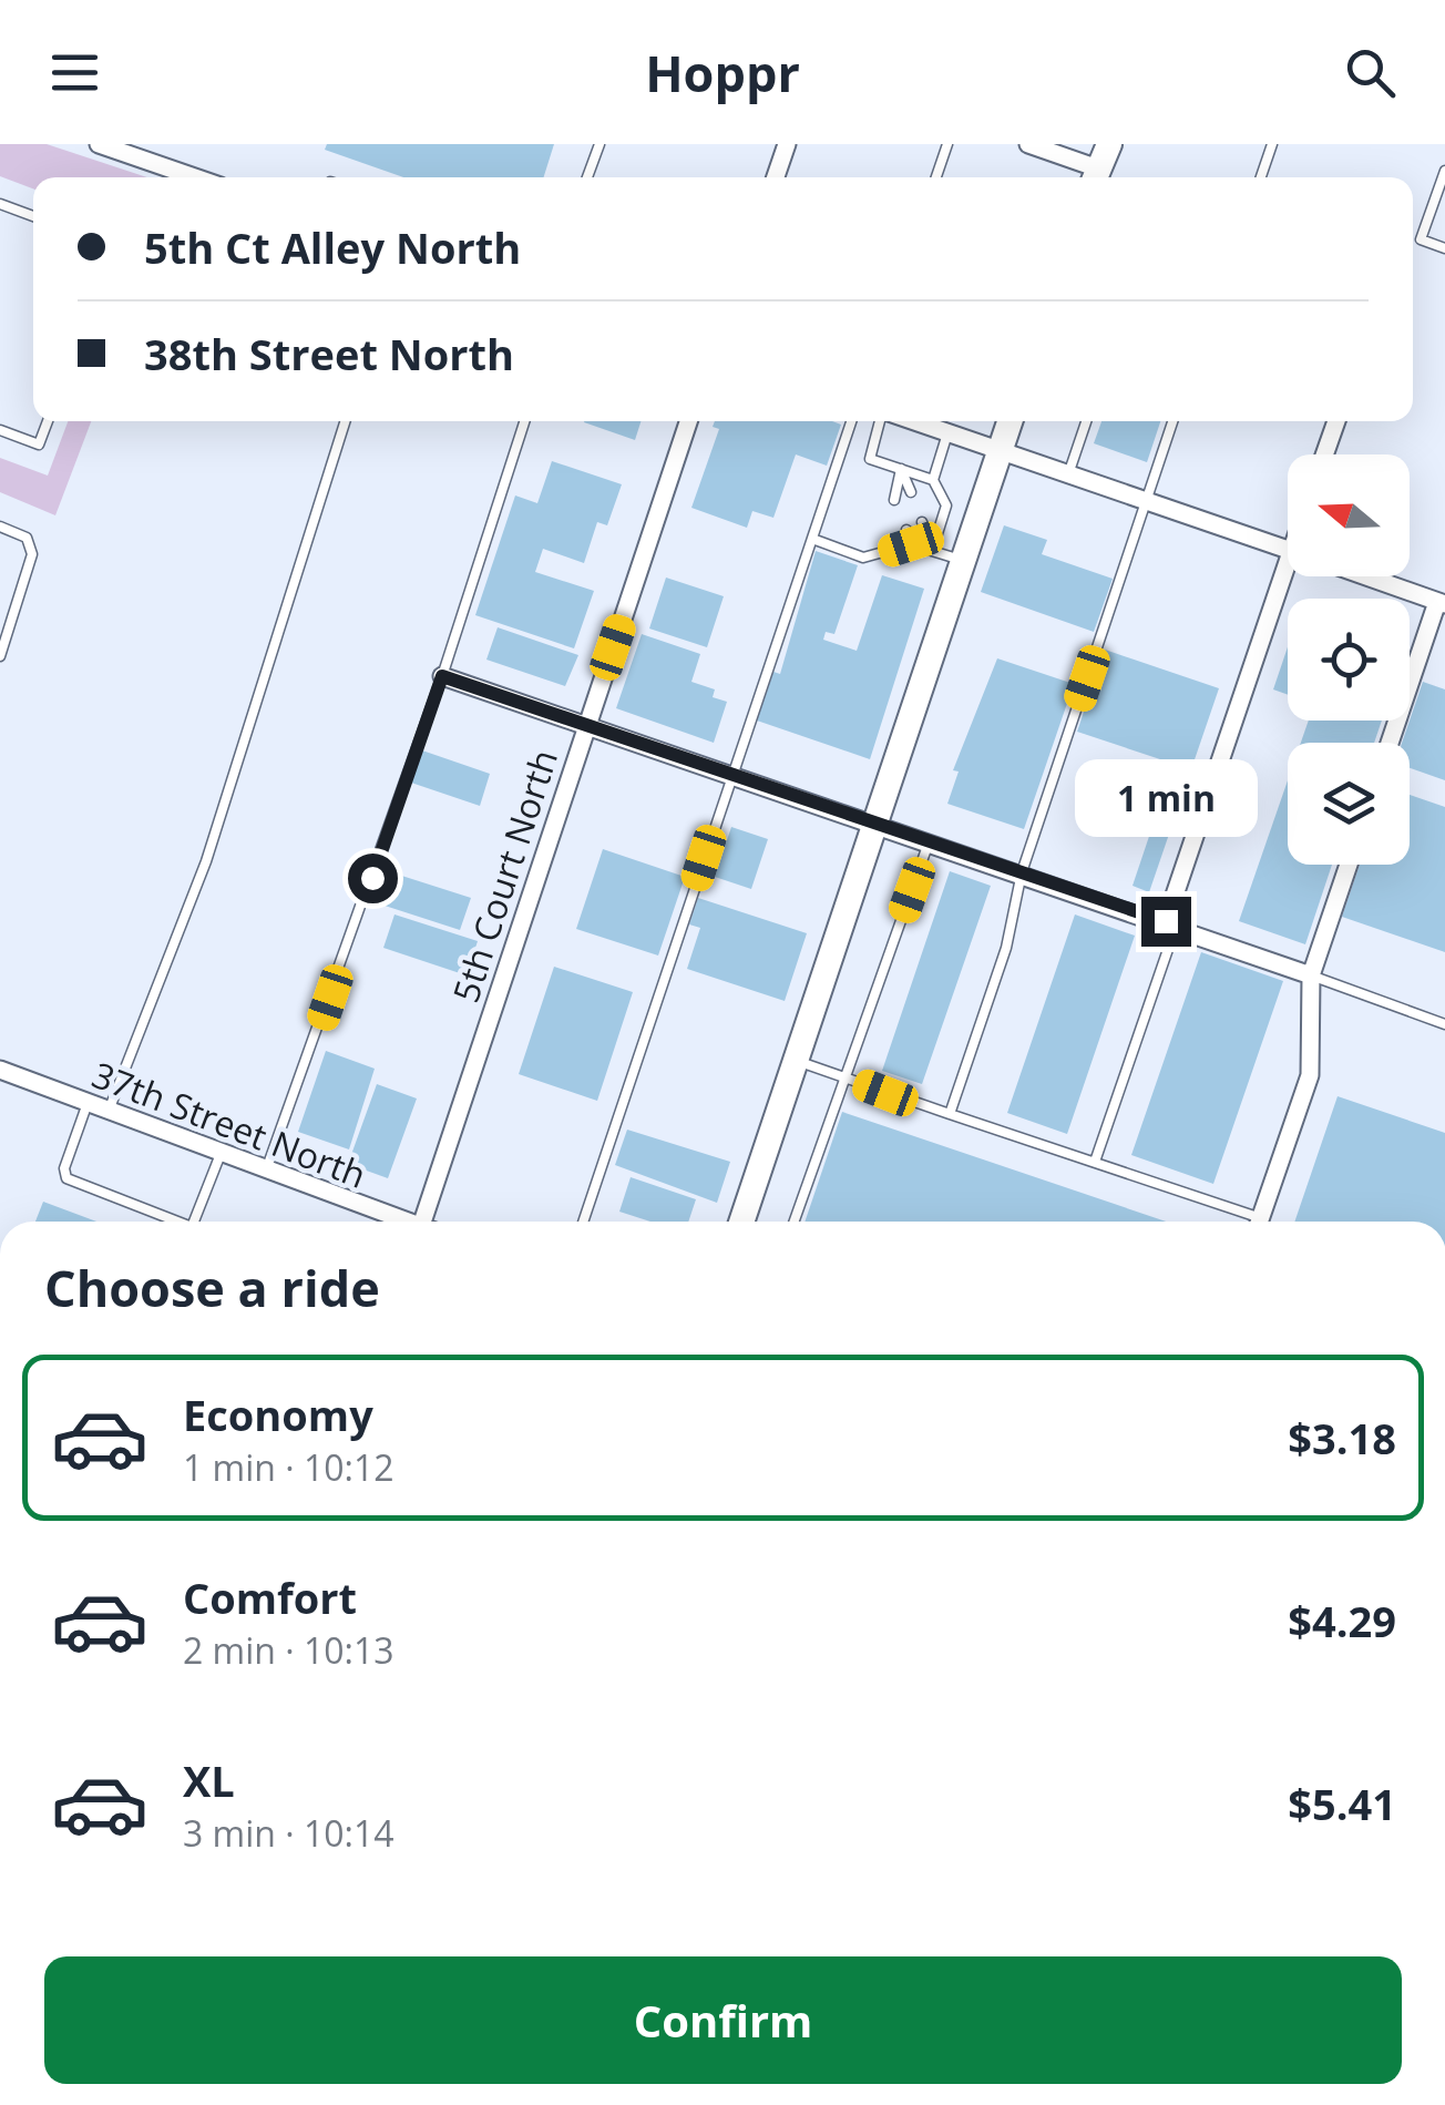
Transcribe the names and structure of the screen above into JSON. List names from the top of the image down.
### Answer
{
  "streets": {
    "street": ["5th Court North", "37th Street North"]
  },
  "north": "left",
  "page": {
    "header": "Hoppr",
    "banner": ["5th Ct Alley North", "38th Street North"],
    "bubble": "1 min",
    "heading": "Choose a ride",
    "list": [
      {
        "name": "Economy",
        "note": "1 min · 10:12",
        "value": "$3.18"
      },
      {
        "name": "Comfort",
        "note": "2 min · 10:13",
        "value": "$4.29"
      },
      {
        "name": "XL",
        "note": "3 min · 10:14",
        "value": "$5.41"
      }
    ],
    "buttons": "Confirm"
  }
}
